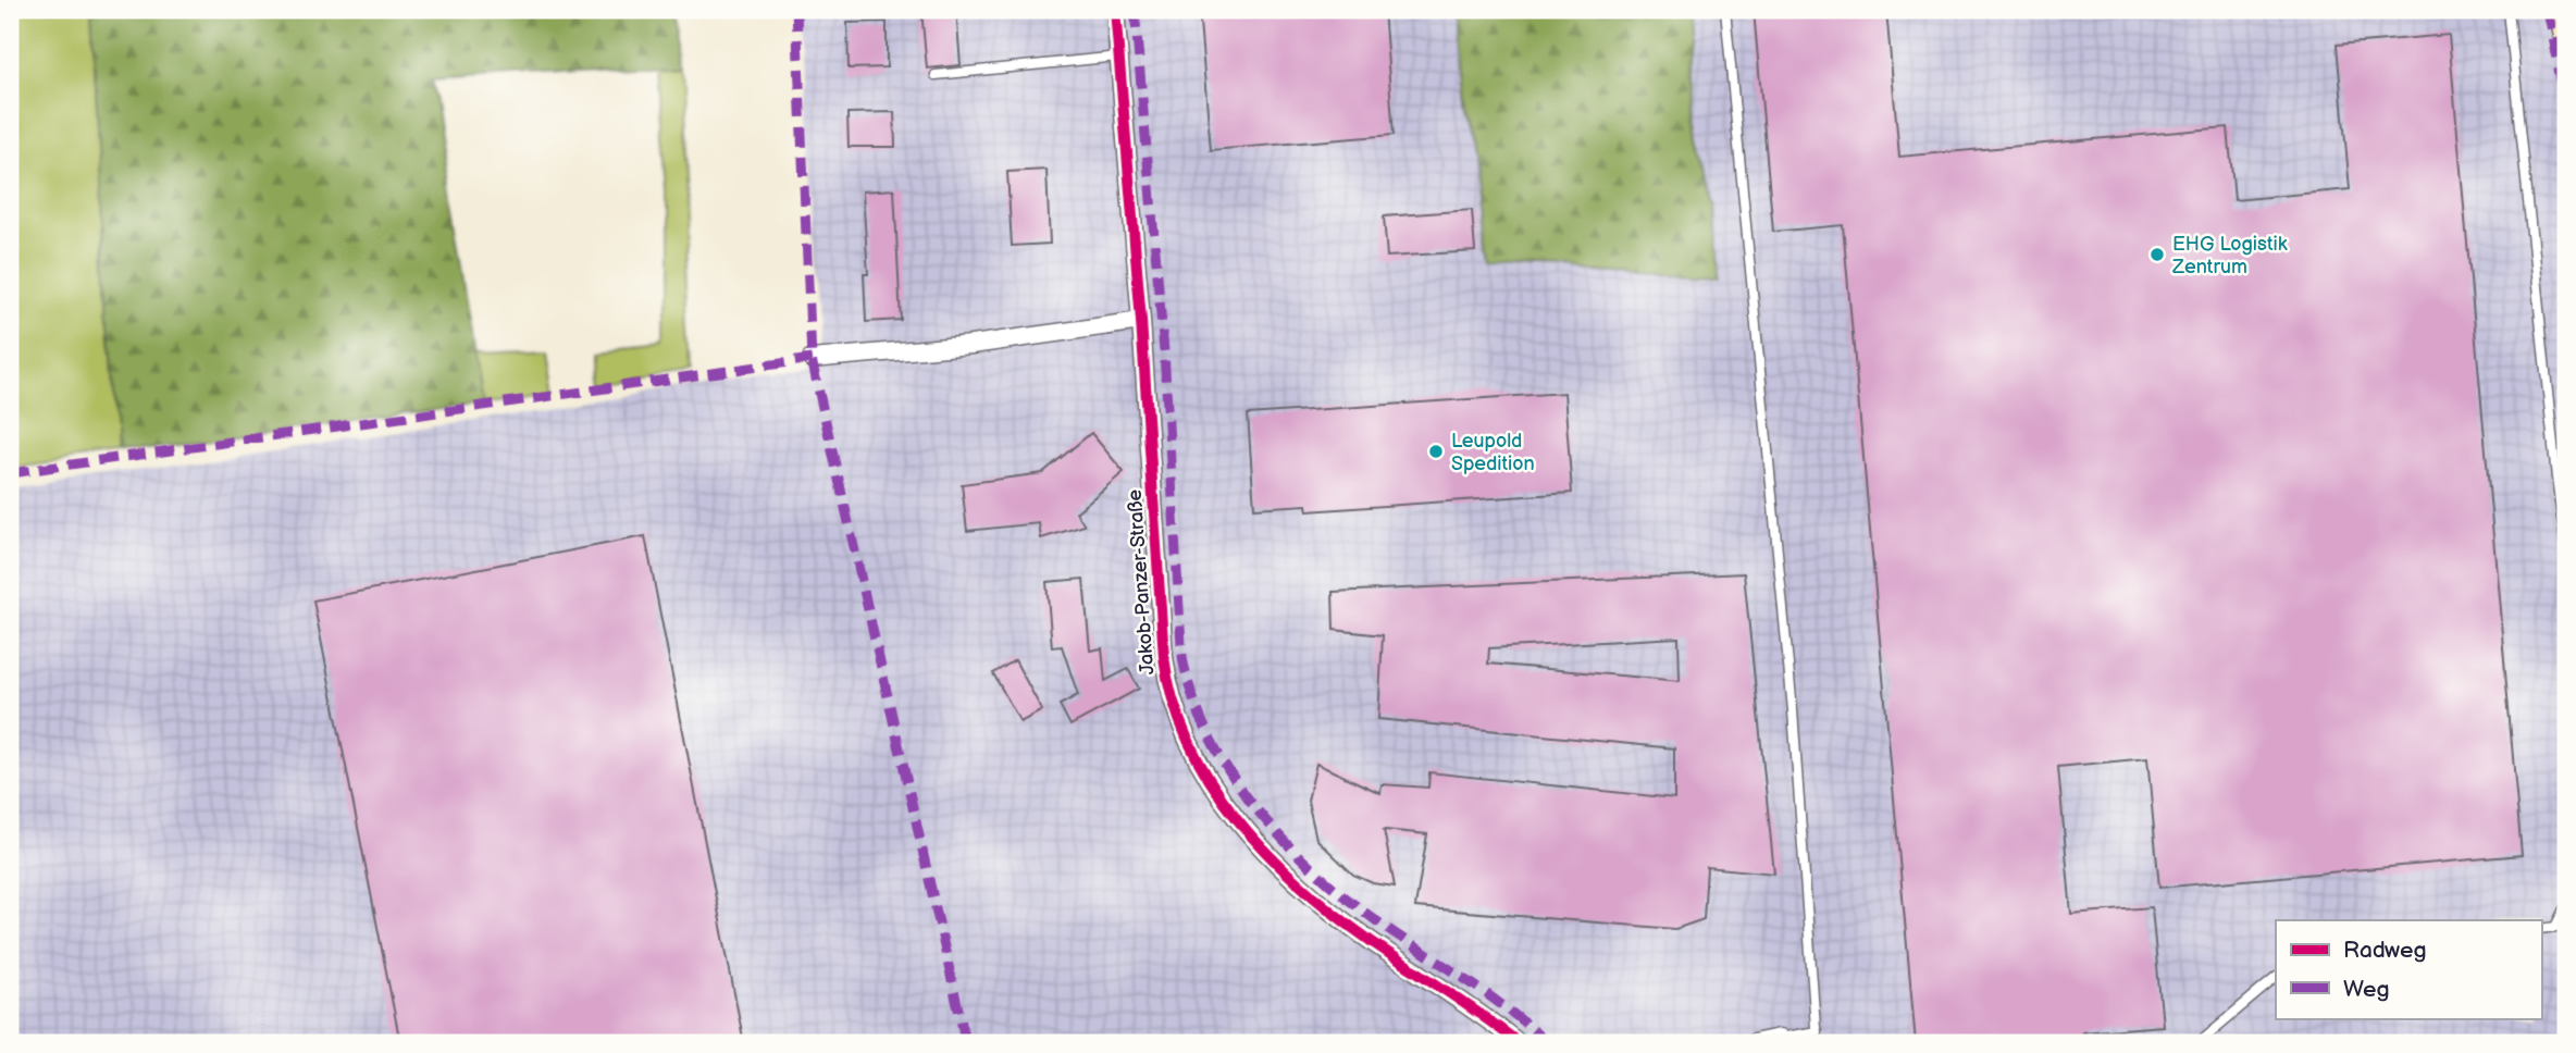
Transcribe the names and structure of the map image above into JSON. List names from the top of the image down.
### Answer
{
  "streets": {
    "street": ["Jakob-Panzer-Straße"]
  },
  "places": ["EHG Logistik Zentrum", "Leupold Spedition"],
  "legend": ["Radweg", "Weg"]
}
